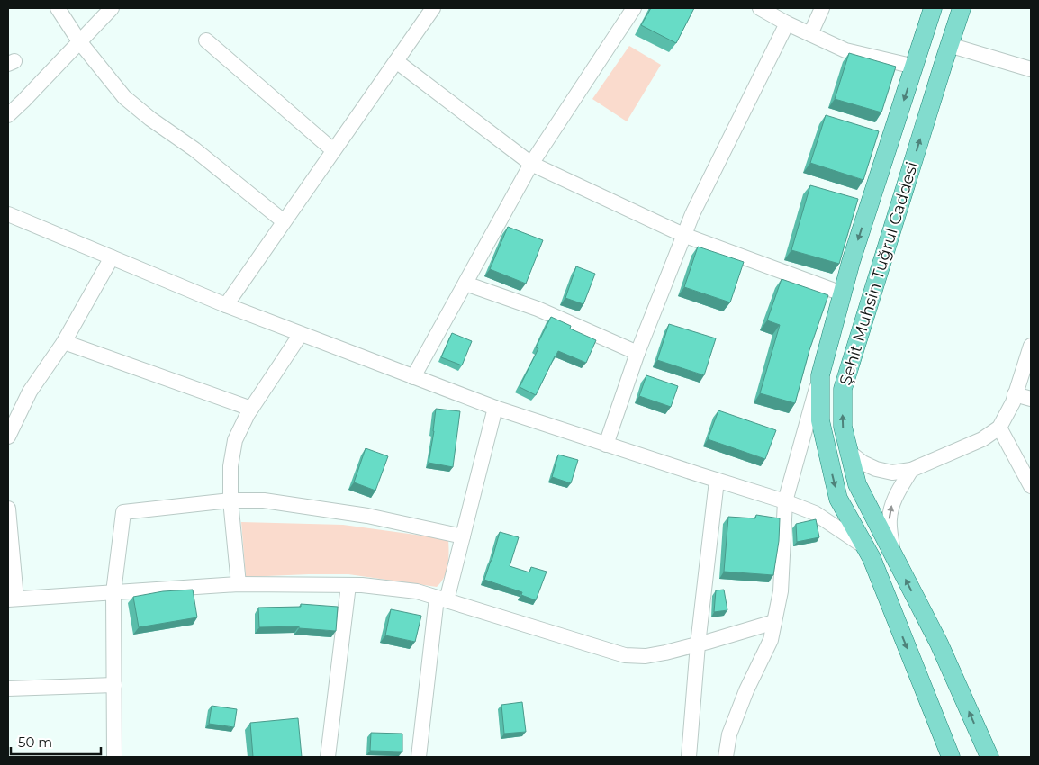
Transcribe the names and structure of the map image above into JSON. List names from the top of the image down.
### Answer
{
  "streets": {
    "main road": ["Şehit Muhsin Tuğrul Caddesi"]
  },
  "scale_bar": "50 m"
}
